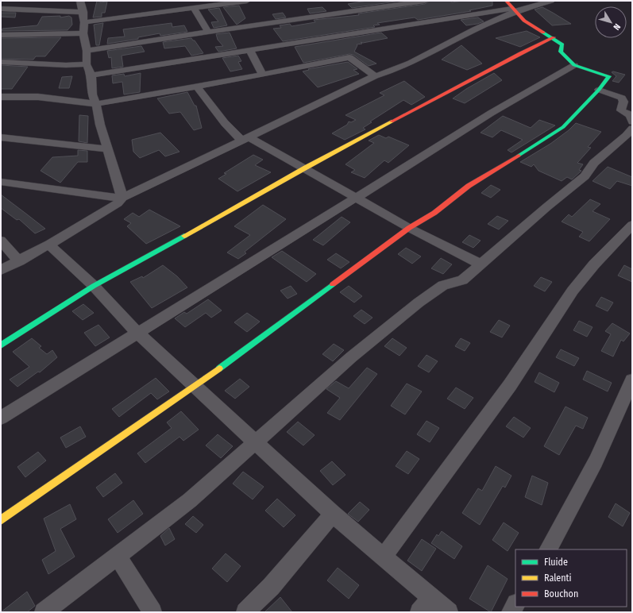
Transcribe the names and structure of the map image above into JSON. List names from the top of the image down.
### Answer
{
  "legend": ["Fluide", "Ralenti", "Bouchon"],
  "north": "bottom right"
}
